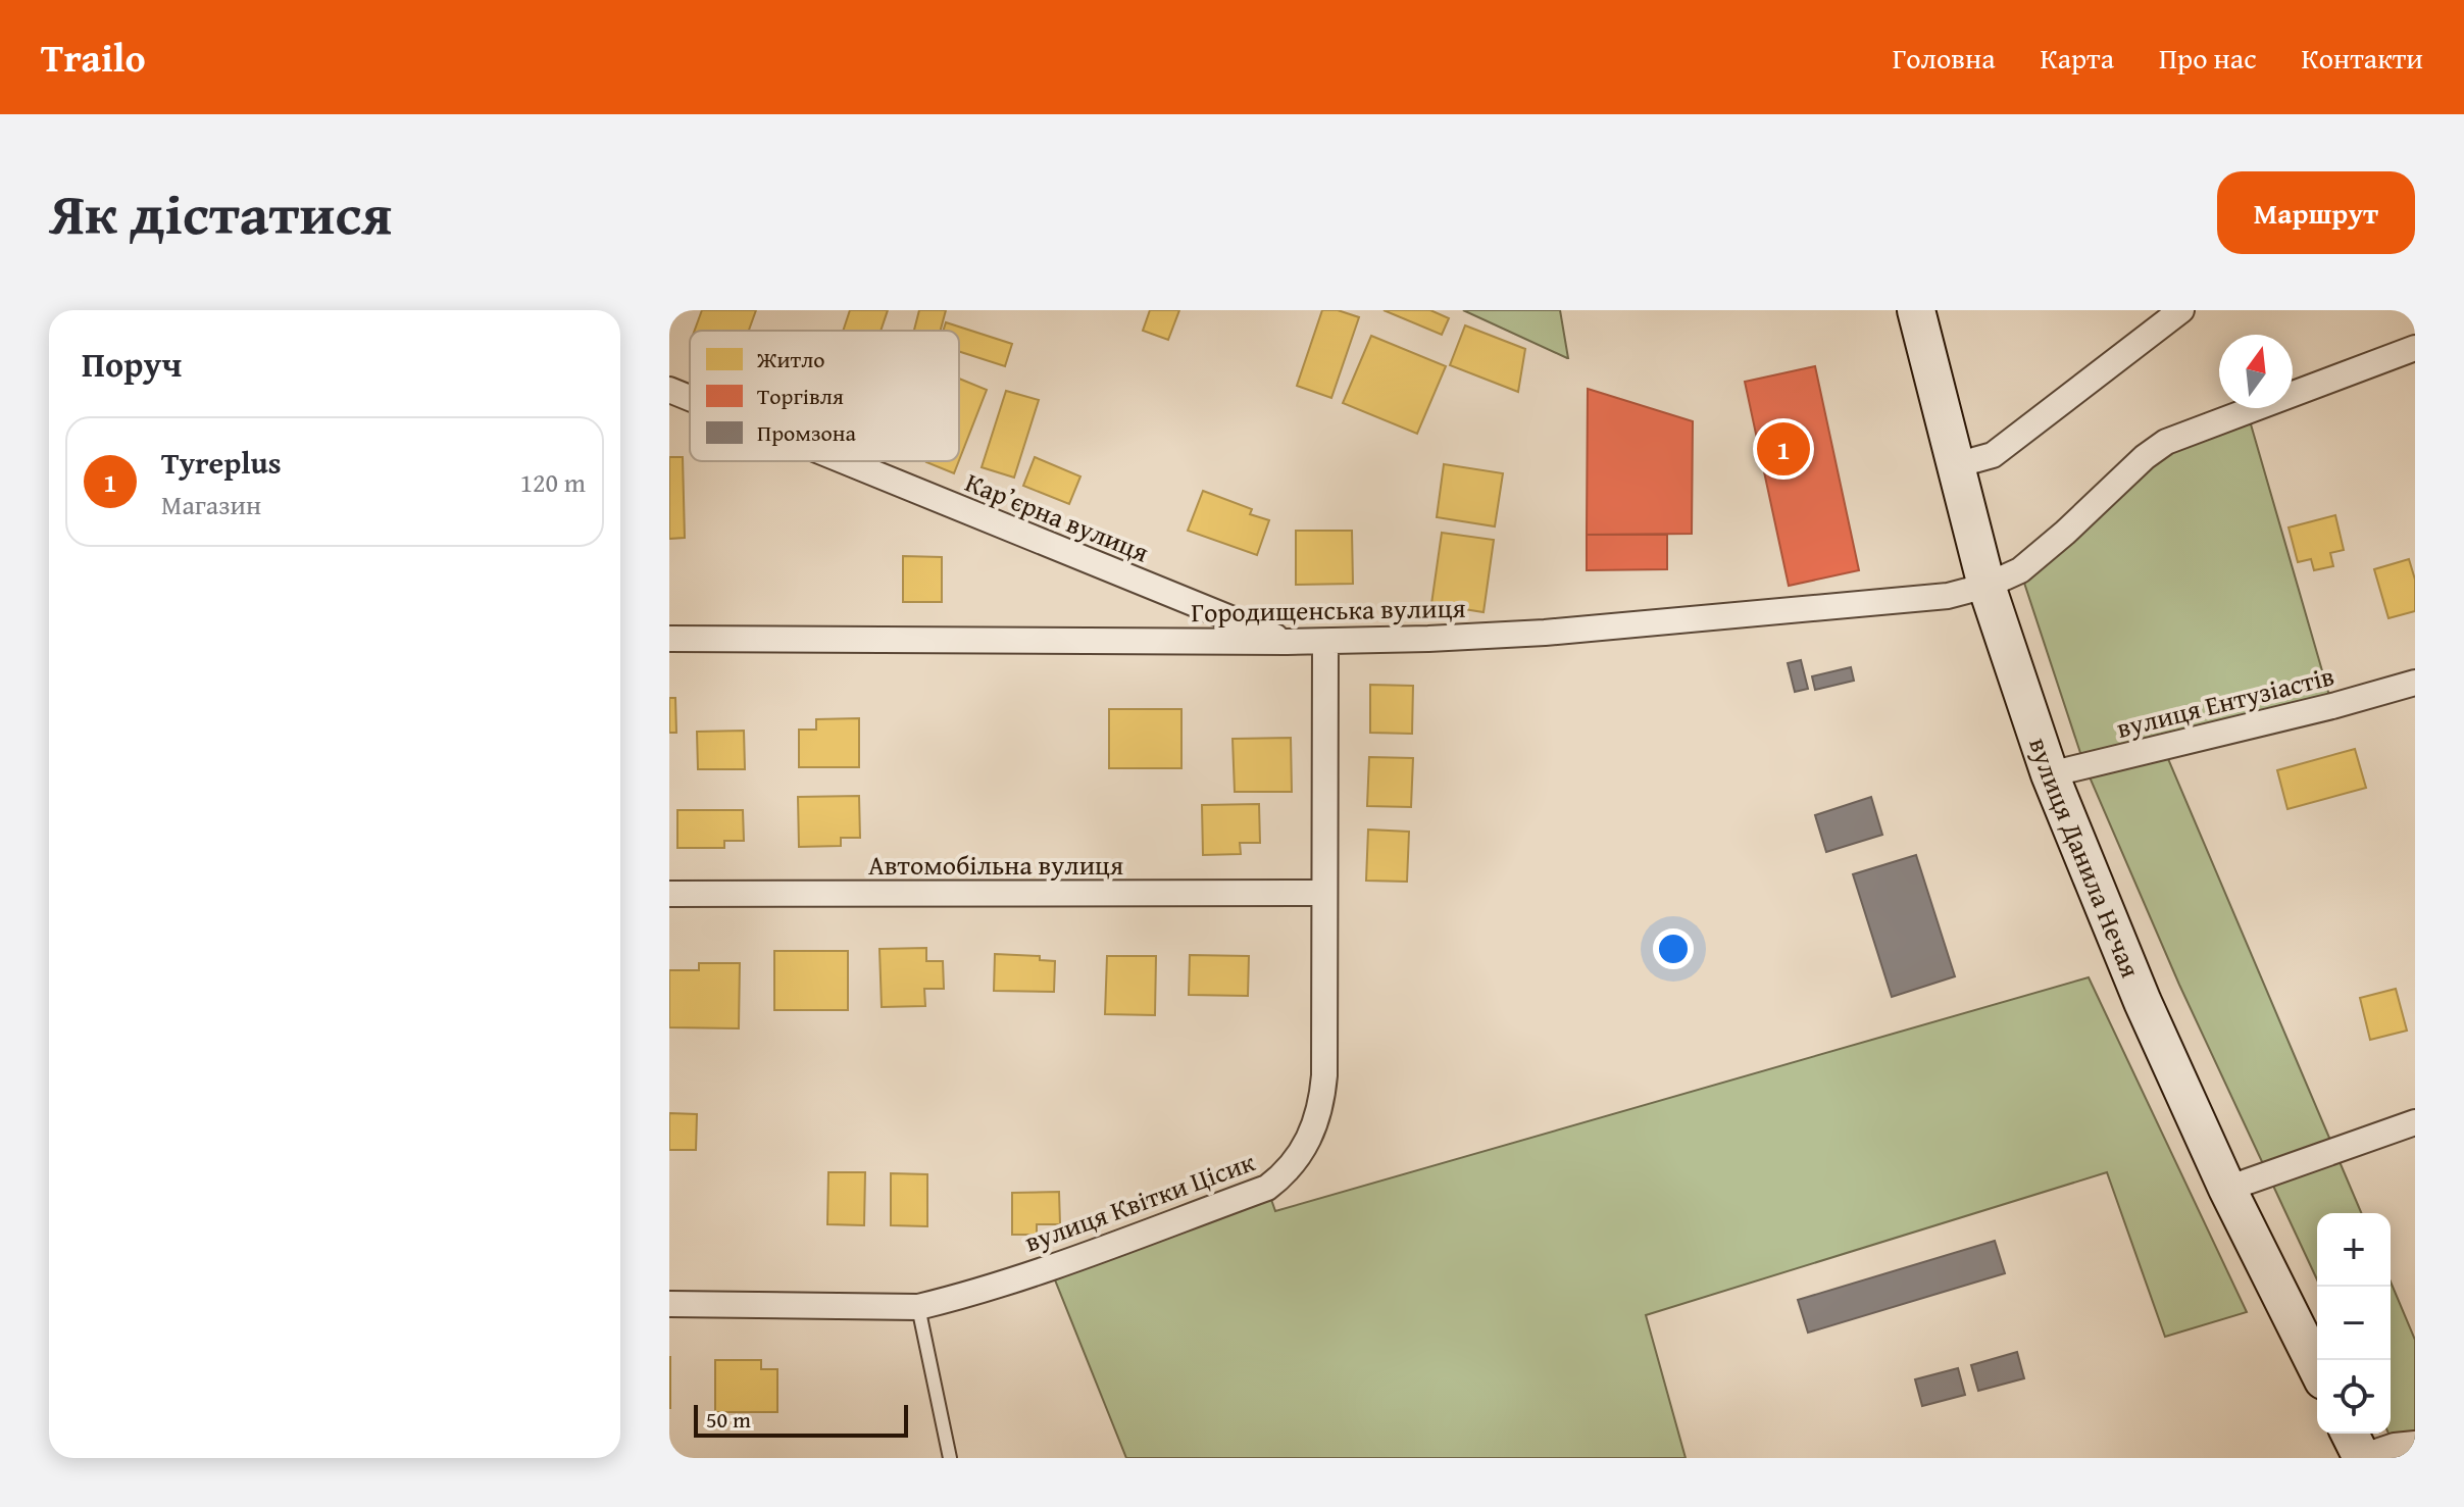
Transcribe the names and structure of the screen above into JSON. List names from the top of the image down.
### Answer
{
  "streets": {
    "main road": ["вулиця Данила Нечая"],
    "street": [
      "Карʼєрна вулиця",
      "Городищенська вулиця",
      "вулиця Ентузіастів",
      "Автомобільна вулиця",
      "вулиця Квітки Цісик"
    ]
  },
  "crossings": [
    ["Карʼєрна вулиця", "Городищенська вулиця"],
    ["Городищенська вулиця", "вулиця Данила Нечая"],
    ["Городищенська вулиця", "вулиця Квітки Цісик"],
    ["вулиця Ентузіастів", "вулиця Данила Нечая"],
    ["Автомобільна вулиця", "вулиця Квітки Цісик"]
  ],
  "legend": ["Житло", "Торгівля", "Промзона"],
  "scale_bar": "50 m",
  "north": "top",
  "page": {
    "header": "Trailo",
    "nav": [
      "Головна",
      "Карта",
      "Про нас",
      "Контакти"
    ],
    "title": "Як дістатися",
    "buttons": "Маршрут",
    "heading": "Поруч",
    "list": [
      {
        "mark": "1",
        "name": "Tyreplus",
        "note": "Магазин",
        "value": "120 m"
      }
    ],
    "pins": "1",
    "map_buttons": ["+", "−"],
    "scale": "50 m"
  }
}
